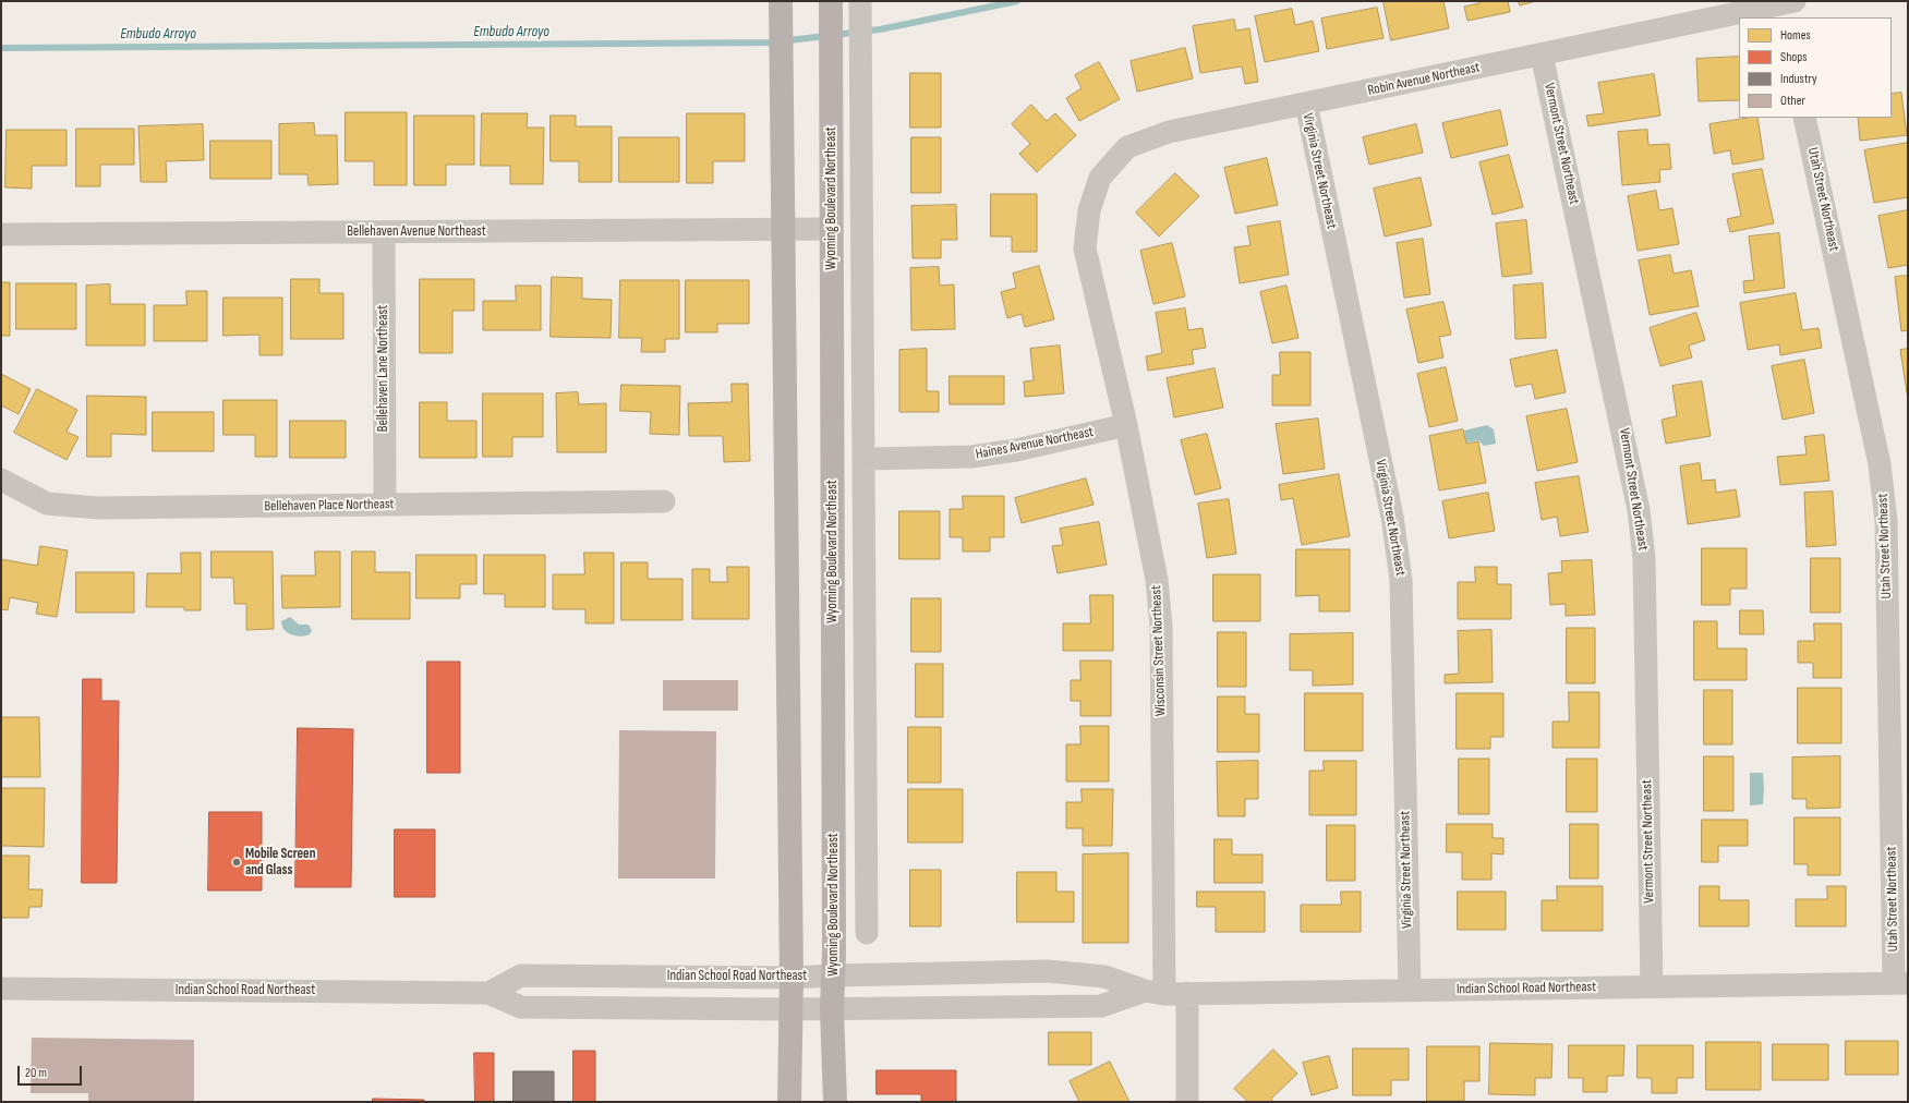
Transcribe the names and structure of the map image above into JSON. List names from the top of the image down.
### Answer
{
  "streets": {
    "main road": ["Wyoming Boulevard Northeast"],
    "street": [
      "Robin Avenue Northeast",
      "Vermont Street Northeast",
      "Virginia Street Northeast",
      "Utah Street Northeast",
      "Bellehaven Avenue Northeast",
      "Bellehaven Lane Northeast",
      "Haines Avenue Northeast",
      "Bellehaven Place Northeast",
      "Wisconsin Street Northeast",
      "Indian School Road Northeast"
    ]
  },
  "crossings": [
    ["Robin Avenue Northeast", "Vermont Street Northeast"],
    ["Robin Avenue Northeast", "Virginia Street Northeast"],
    ["Robin Avenue Northeast", "Wisconsin Street Northeast"],
    ["Vermont Street Northeast", "Indian School Road Northeast"],
    ["Virginia Street Northeast", "Indian School Road Northeast"],
    ["Wyoming Boulevard Northeast", "Bellehaven Avenue Northeast"],
    ["Wyoming Boulevard Northeast", "Indian School Road Northeast"],
    ["Utah Street Northeast", "Indian School Road Northeast"],
    ["Bellehaven Avenue Northeast", "Bellehaven Lane Northeast"],
    ["Bellehaven Lane Northeast", "Bellehaven Place Northeast"],
    ["Haines Avenue Northeast", "Wisconsin Street Northeast"],
    ["Wisconsin Street Northeast", "Indian School Road Northeast"]
  ],
  "water": ["Embudo Arroyo"],
  "places": ["Mobile Screen and Glass"],
  "legend": [
    "Homes",
    "Shops",
    "Industry",
    "Other"
  ],
  "scale_bar": "20 m"
}
